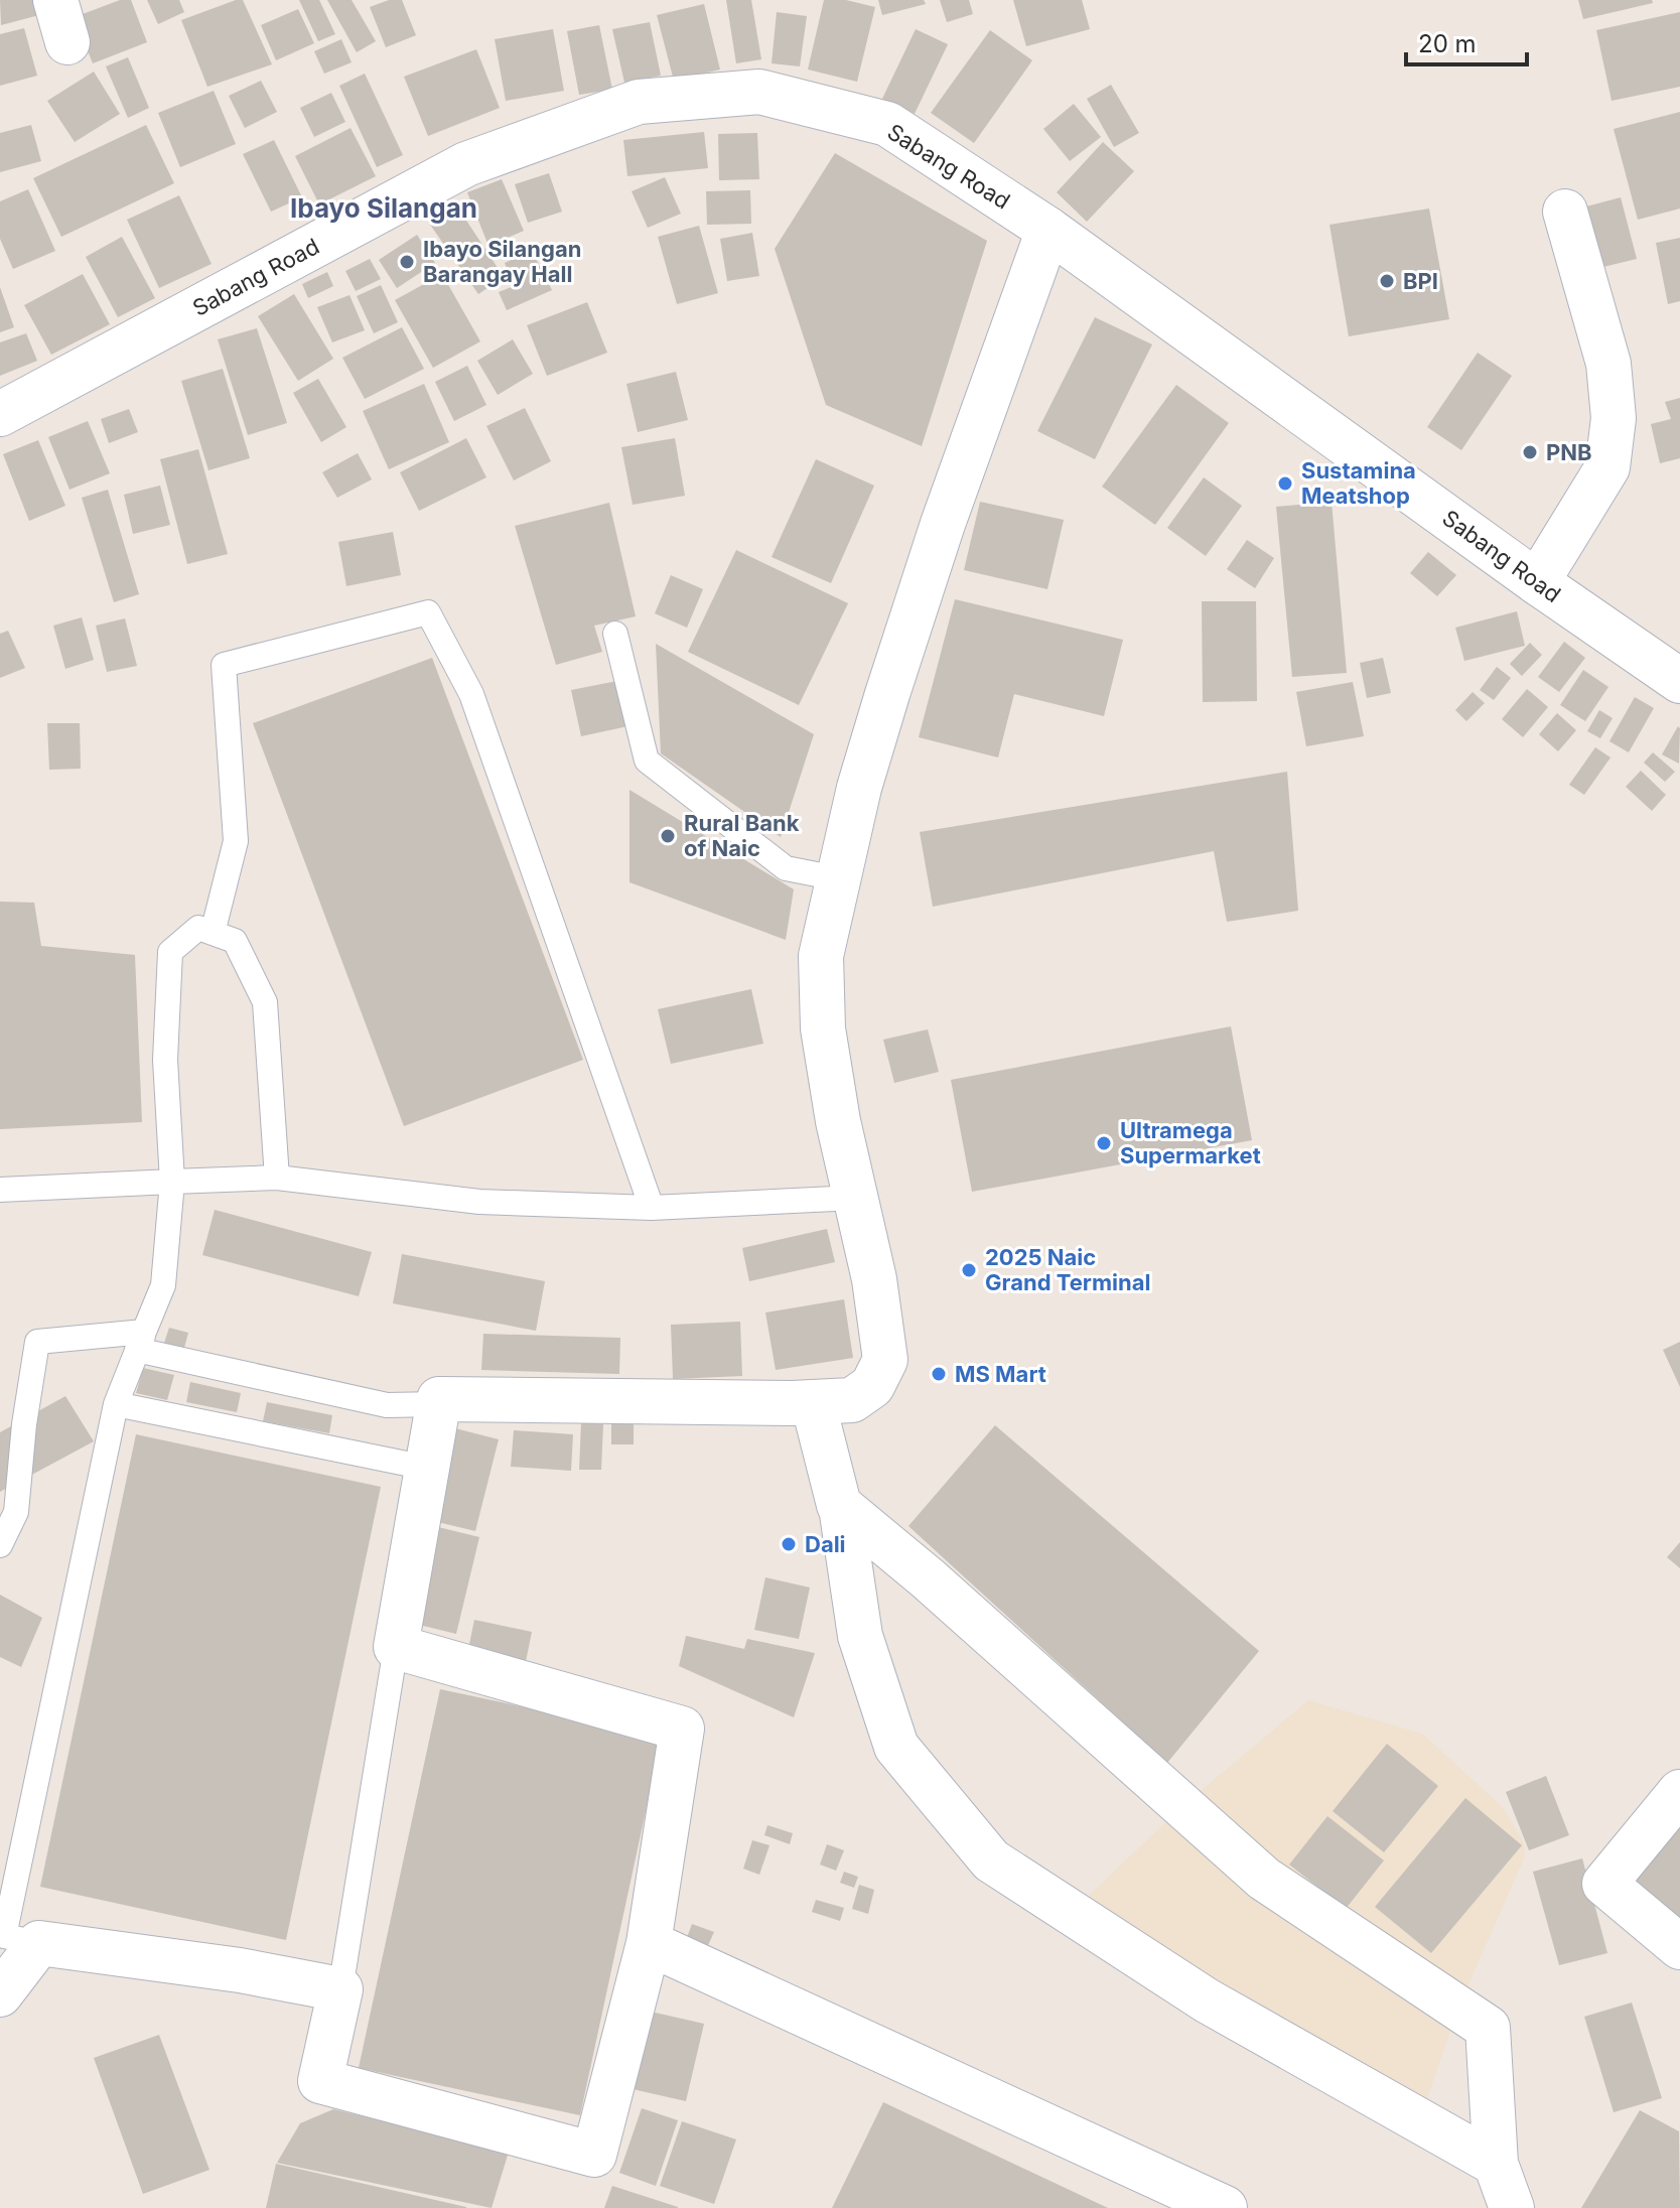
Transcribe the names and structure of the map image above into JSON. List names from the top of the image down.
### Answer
{
  "streets": {
    "street": ["Sabang Road"]
  },
  "districts": ["Ibayo Silangan"],
  "places": [
    "Ibayo Silangan Barangay Hall",
    "BPI",
    "PNB",
    "Sustamina Meatshop",
    "Rural Bank of Naic",
    "Ultramega Supermarket",
    "2025 Naic Grand Terminal",
    "MS Mart",
    "Dali"
  ],
  "scale_bar": "20 m"
}
